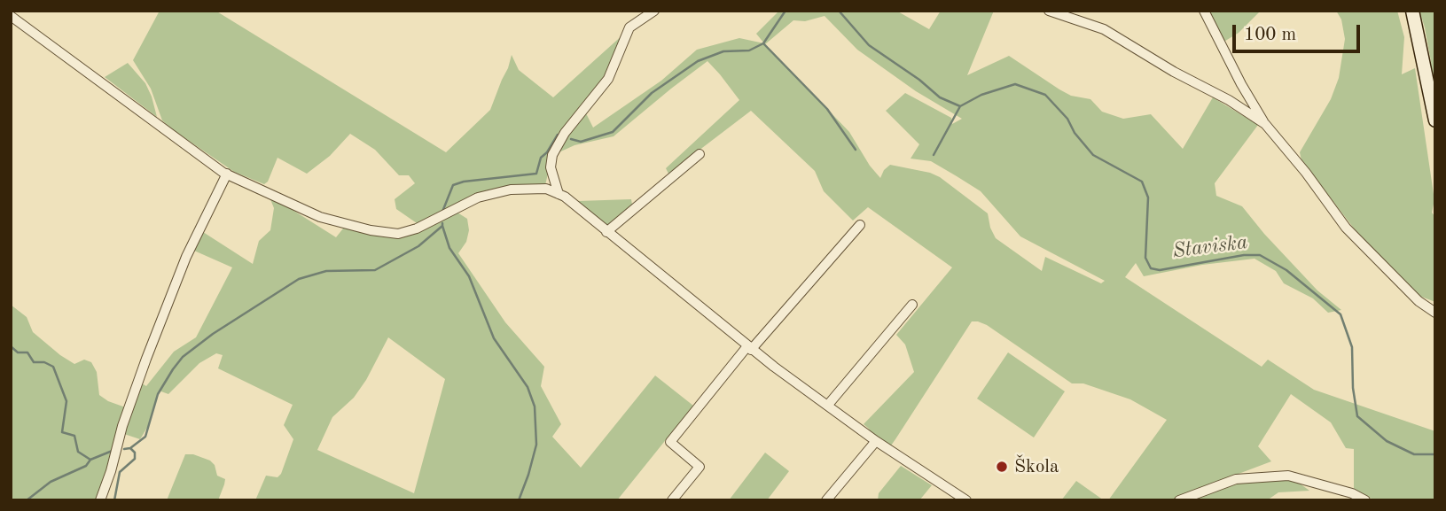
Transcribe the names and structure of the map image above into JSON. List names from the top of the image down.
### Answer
{
  "water": ["Staviska"],
  "places": ["Škola"],
  "scale_bar": "100 m"
}
